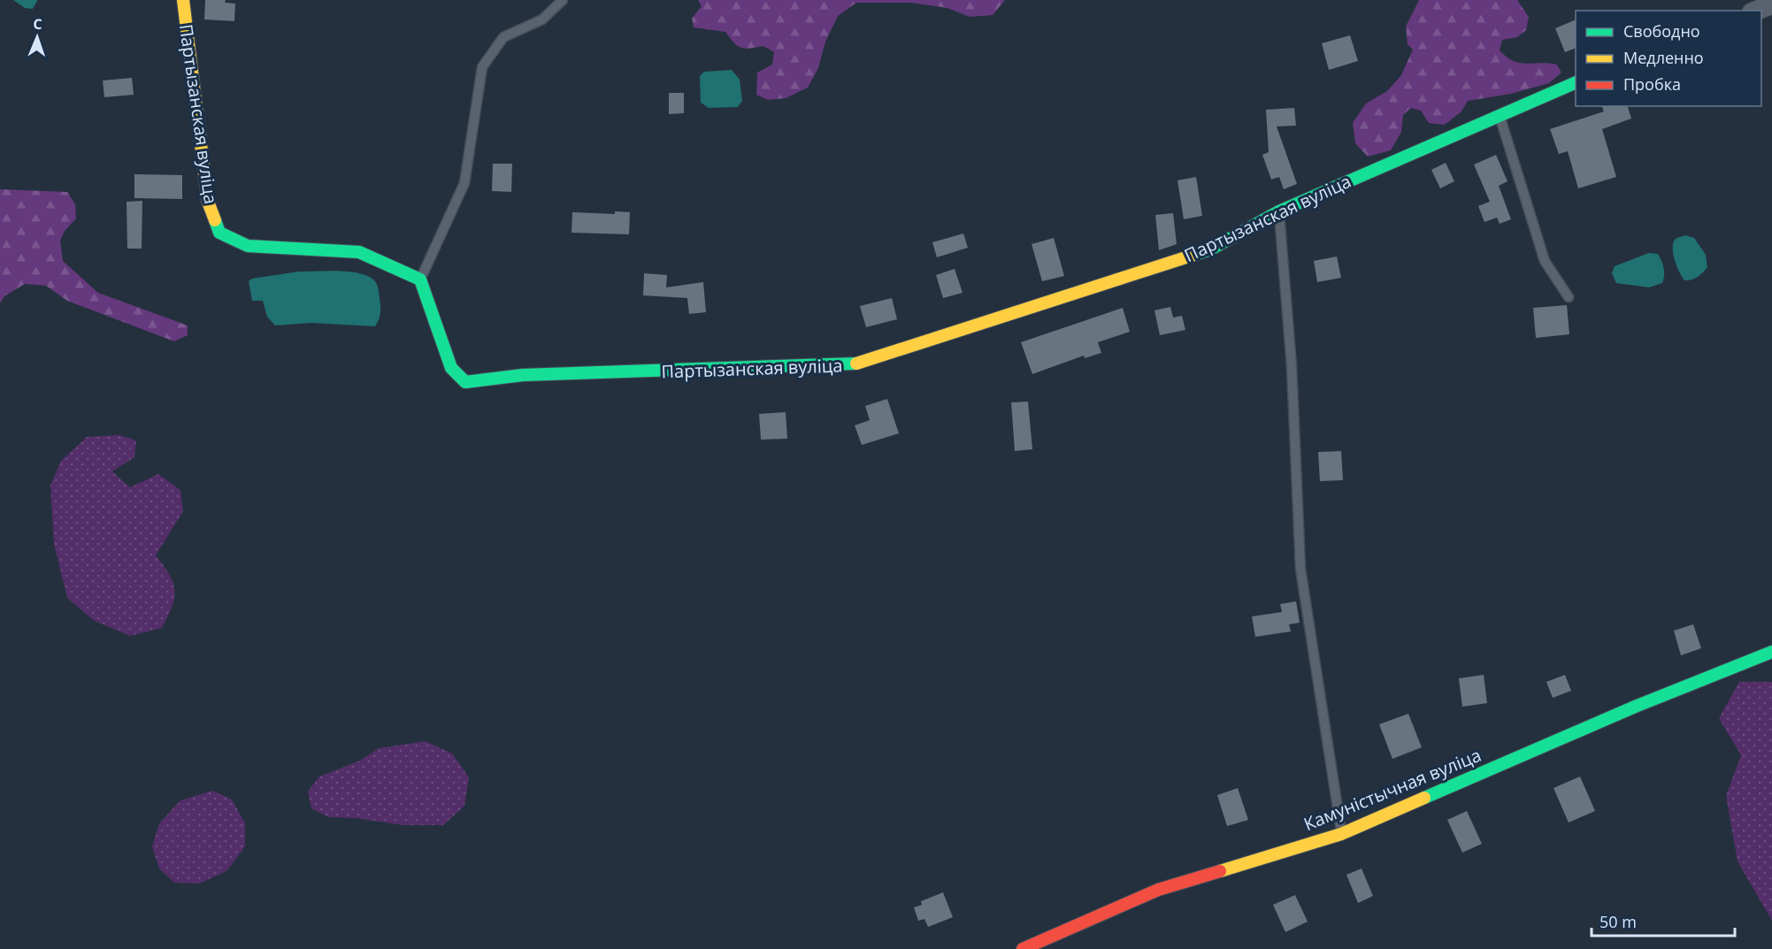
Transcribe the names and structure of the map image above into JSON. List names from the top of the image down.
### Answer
{
  "streets": {
    "street": ["Партызанская вуліца", "Камуністычная вуліца"]
  },
  "legend": ["Свободно", "Медленно", "Пробка"],
  "scale_bar": "50 m",
  "north": "top"
}
